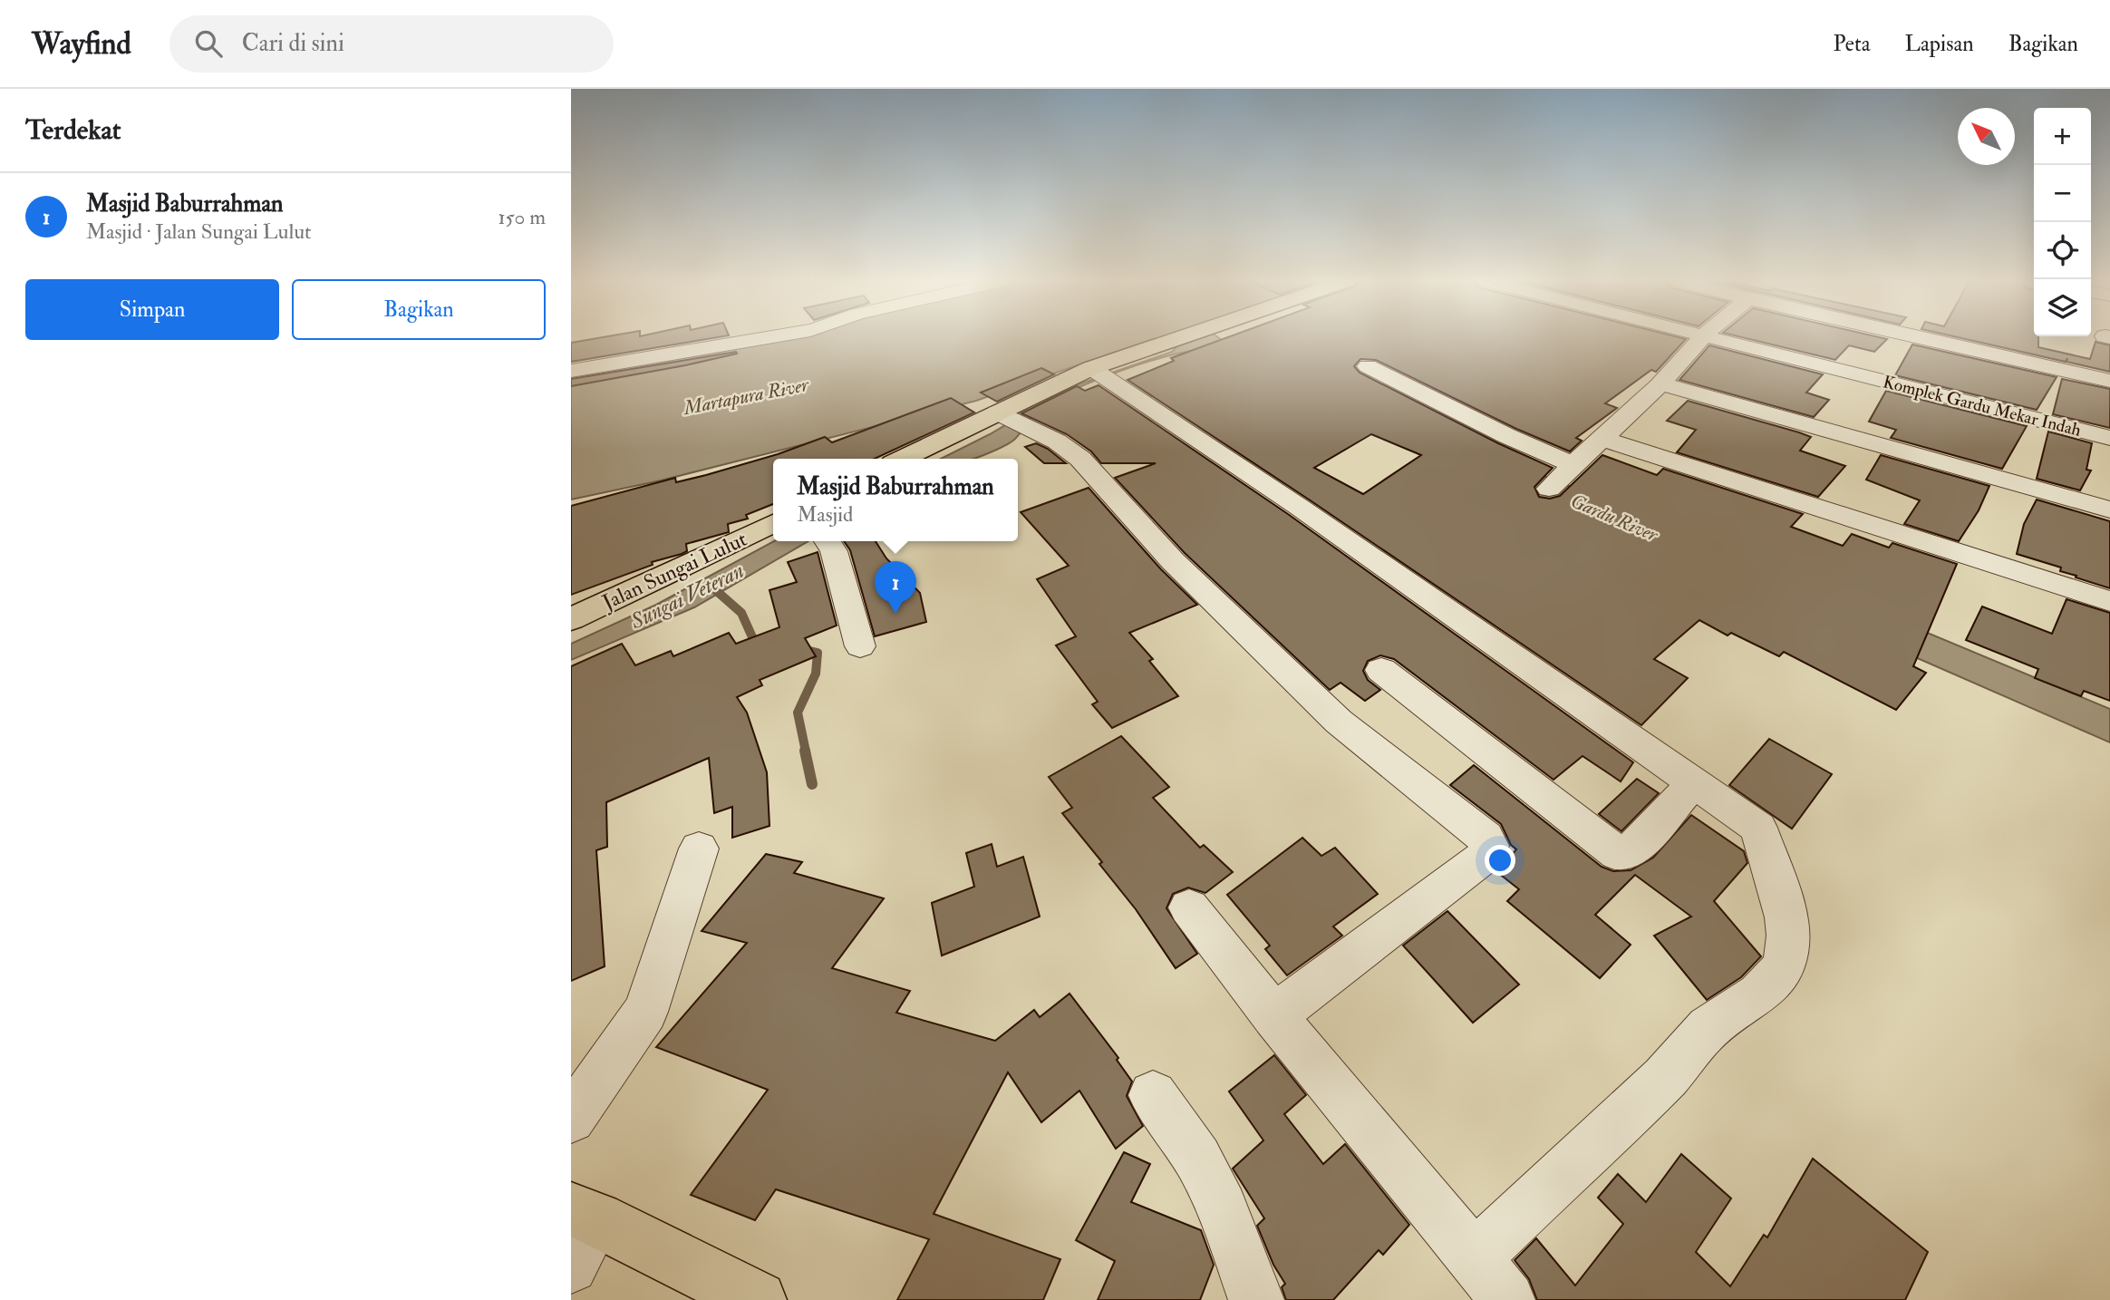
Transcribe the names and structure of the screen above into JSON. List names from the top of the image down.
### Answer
{
  "streets": {
    "main road": ["Jalan Sungai Lulut"],
    "street": ["Komplek Gardu Mekar Indah"]
  },
  "water": ["Martapura River", "Gardu River", "Sungai Veteran"],
  "north": "top left",
  "page": {
    "header": "Wayfind",
    "search": "Cari di sini",
    "nav": ["Peta", "Lapisan", "Bagikan"],
    "heading": "Terdekat",
    "map_buttons": ["+", "−"],
    "list": [
      {
        "mark": "1",
        "name": "Masjid Baburrahman",
        "note": "Masjid · Jalan Sungai Lulut",
        "value": "150 m"
      }
    ],
    "buttons": ["Simpan", "Bagikan"],
    "popup": ["Masjid Baburrahman", "Masjid"],
    "pins": "1"
  }
}
